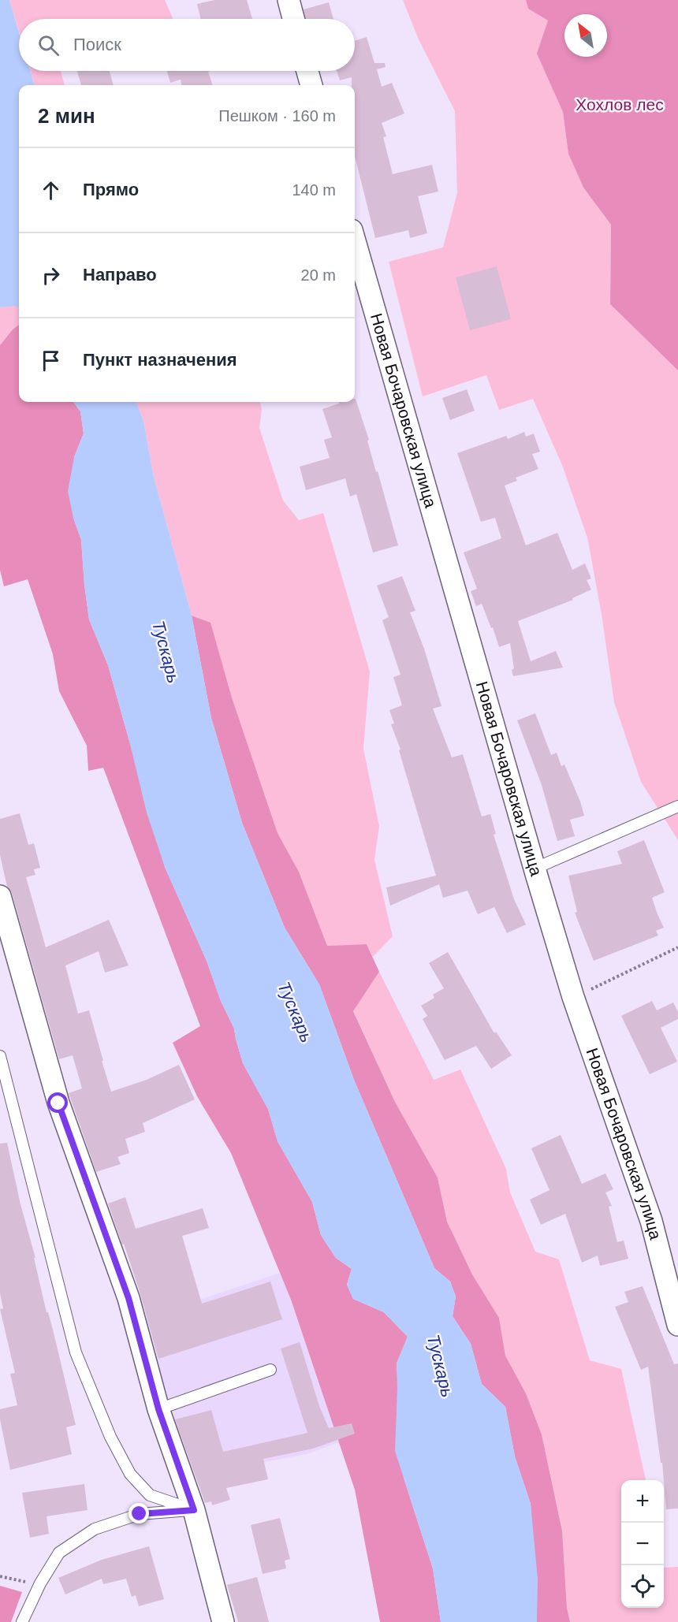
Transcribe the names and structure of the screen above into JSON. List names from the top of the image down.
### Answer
{
  "streets": {
    "street": ["Новая Бочаровская улица"]
  },
  "water": ["Тускарь"],
  "parks": ["Хохлов лес"],
  "north": "top left",
  "page": {
    "search": "Поиск",
    "heading": ["2 мин", "Пешком · 160 m"],
    "list": [
      ["Прямо", "140 m"],
      ["Направо", "20 m"],
      "Пункт назначения"
    ],
    "map_buttons": ["+", "−"]
  }
}
